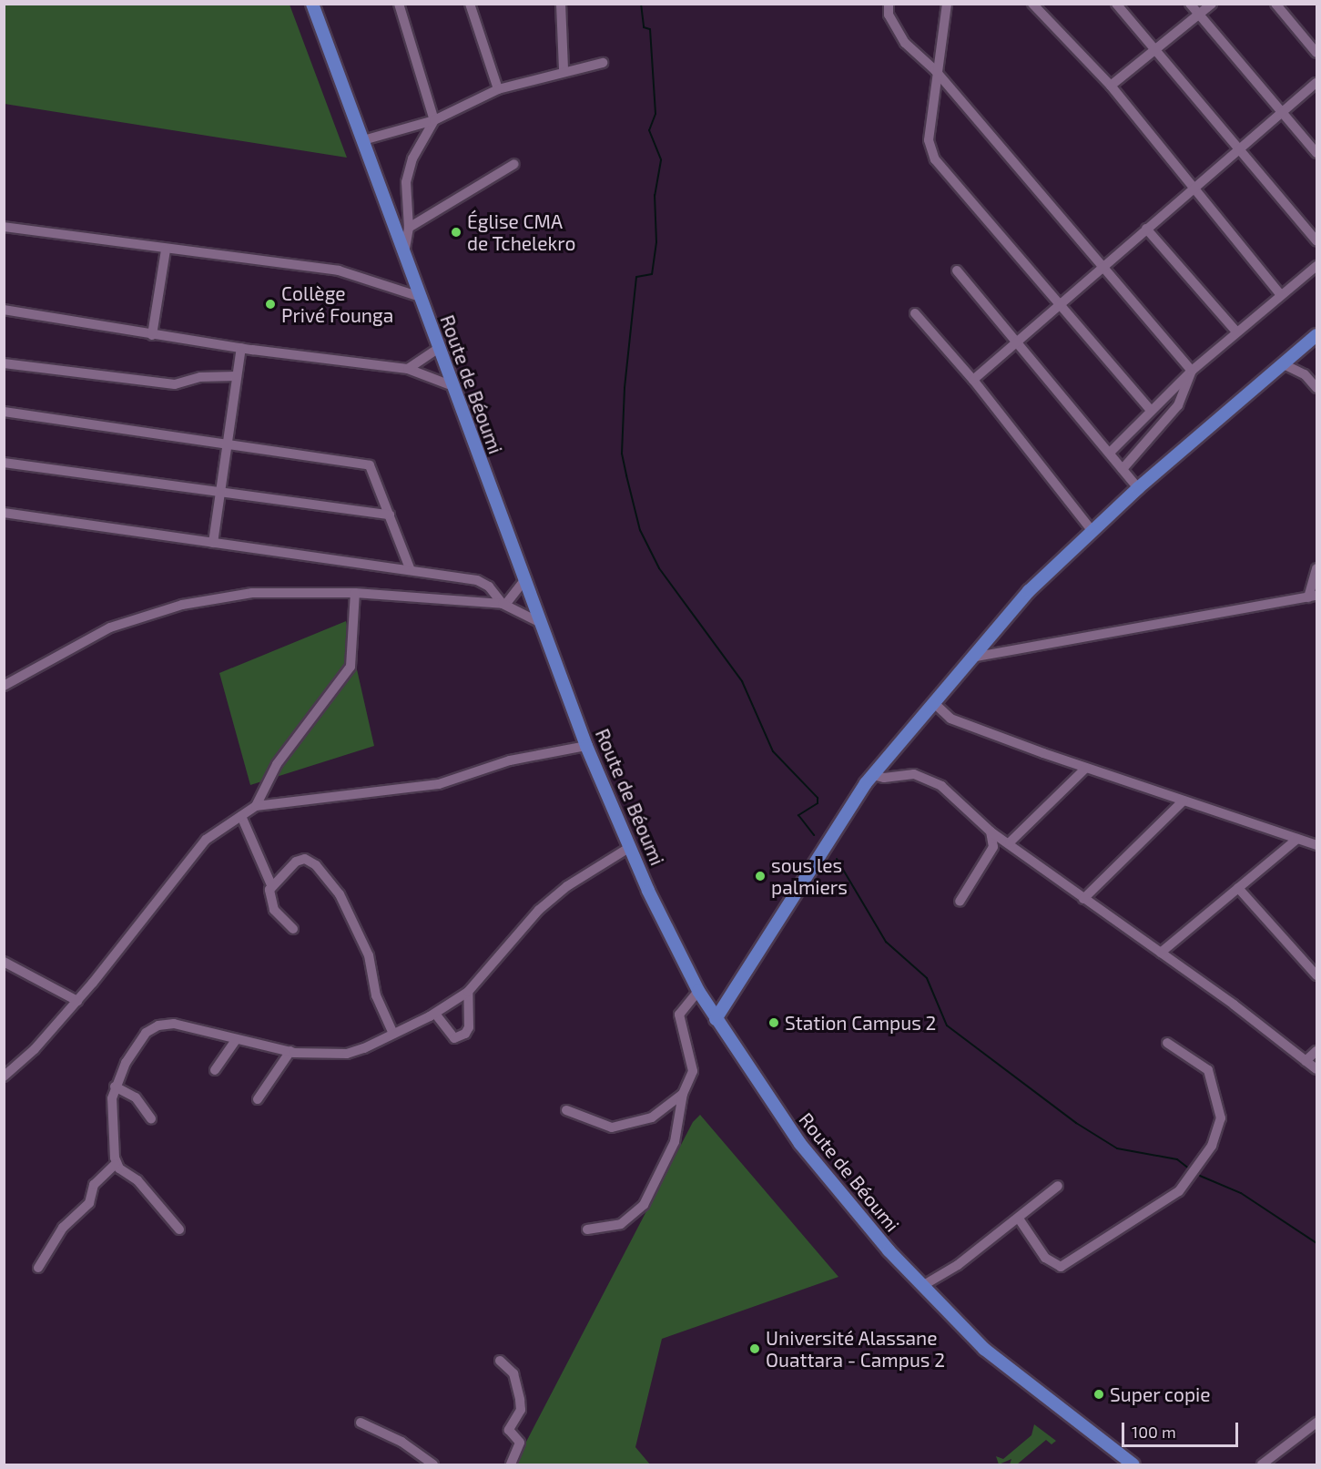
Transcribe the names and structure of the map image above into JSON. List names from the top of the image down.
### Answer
{
  "streets": {
    "main road": ["Route de Béoumi"]
  },
  "places": [
    "Église CMA de Tchelekro",
    "Collège Privé Founga",
    "sous les palmiers",
    "Station Campus 2",
    "Université Alassane Ouattara - Campus 2",
    "Super copie"
  ],
  "scale_bar": "100 m"
}
